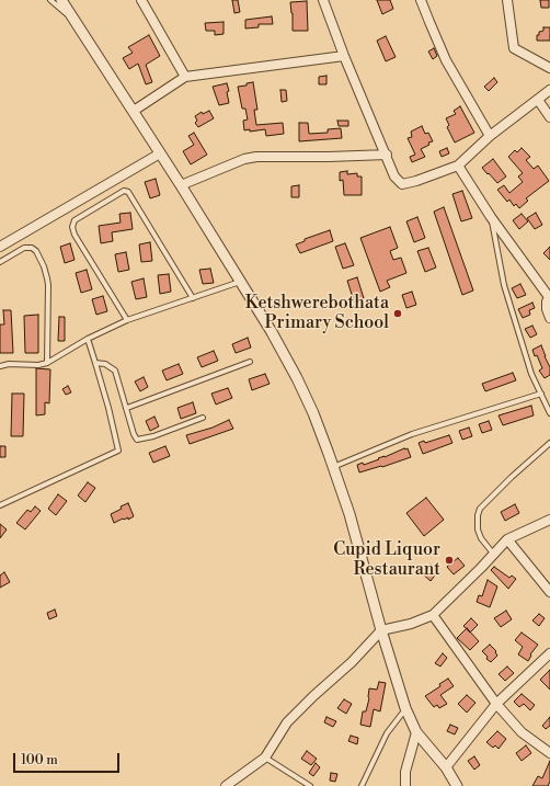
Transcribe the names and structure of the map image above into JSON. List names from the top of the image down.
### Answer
{
  "places": ["Ketshwerebothata Primary School", "Cupid Liquor Restaurant"],
  "scale_bar": "100 m"
}
